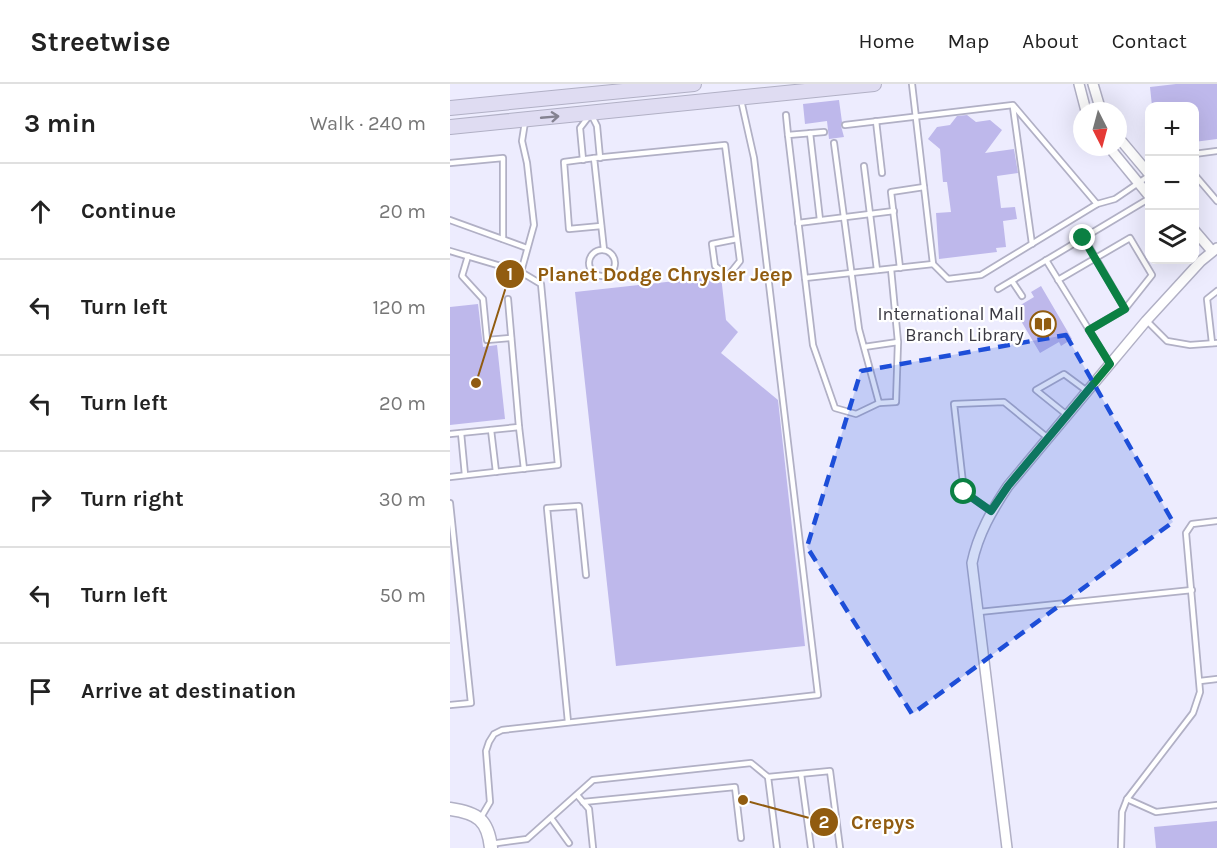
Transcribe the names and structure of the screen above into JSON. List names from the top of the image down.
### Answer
{
  "places": {
    "library": ["International Mall Branch Library"],
    "other": ["Planet Dodge Chrysler Jeep", "Crepys"]
  },
  "north": "bottom",
  "page": {
    "header": "Streetwise",
    "nav": [
      "Home",
      "Map",
      "About",
      "Contact"
    ],
    "heading": ["3 min", "Walk · 240 m"],
    "map_buttons": ["+", "−"],
    "list": [
      ["Continue", "20 m"],
      ["Turn left", "120 m"],
      ["Turn left", "20 m"],
      ["Turn right", "30 m"],
      ["Turn left", "50 m"],
      "Arrive at destination"
    ]
  }
}
